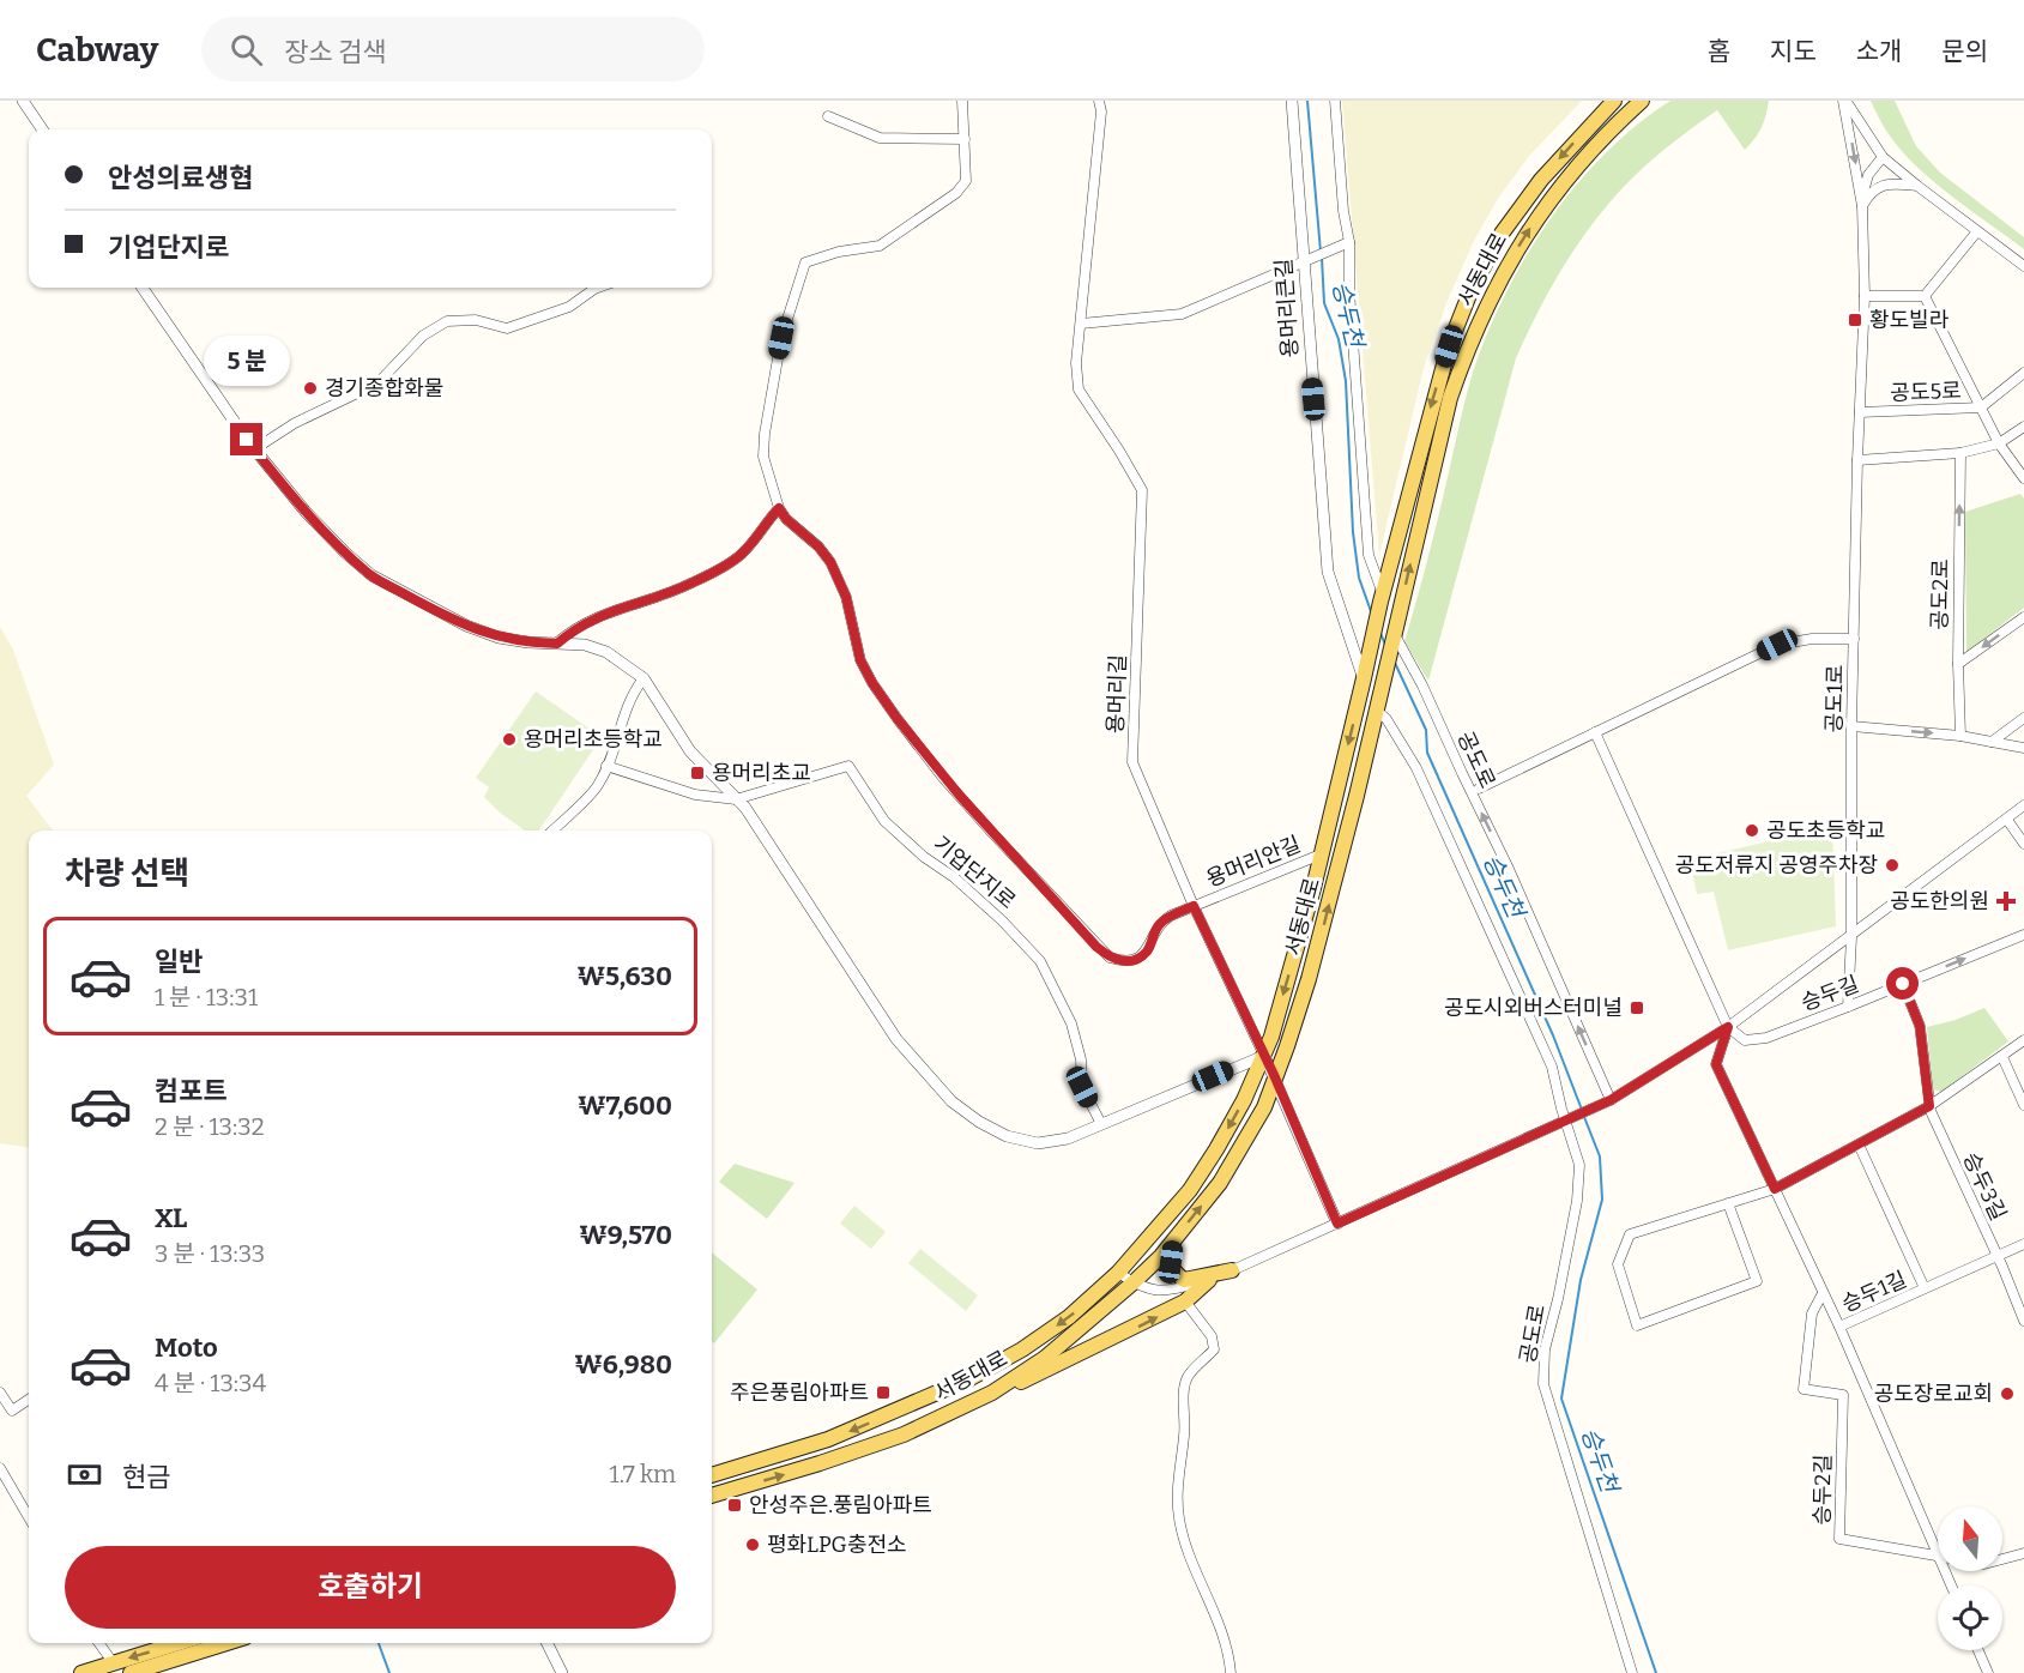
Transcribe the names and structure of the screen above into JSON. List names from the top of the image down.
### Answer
{
  "streets": {
    "main road": ["서동대로"],
    "street": [
      "용머리큰길",
      "공도5로",
      "공도2로",
      "용머리길",
      "공도1로",
      "공도로",
      "용머리안길",
      "기업단지로",
      "승두길",
      "승두3길",
      "승두1길",
      "승두2길"
    ]
  },
  "crossings": [
    ["서동대로", "용머리큰길"],
    ["서동대로", "용머리길"],
    ["서동대로", "공도로"],
    ["서동대로", "용머리안길"],
    ["공도5로", "공도1로"],
    ["용머리길", "용머리안길"],
    ["승두길", "승두3길"],
    ["승두길", "승두1길"],
    ["승두3길", "승두1길"],
    ["승두1길", "승두2길"]
  ],
  "one_way": ["공도2로"],
  "water": ["승두천"],
  "places": {
    "transit": [
      "황도빌라",
      "용머리초교",
      "공도시외버스터미널",
      "주은풍림아파트",
      "안성주은.풍림아파트"
    ],
    "other": [
      "경기종합화물",
      "용머리초등학교",
      "공도초등학교",
      "공도저류지 공영주차장",
      "공도장로교회",
      "평화LPG충전소"
    ],
    "health": ["공도한의원"]
  },
  "north": "top",
  "page": {
    "header": "Cabway",
    "search": "장소 검색",
    "nav": [
      "홈",
      "지도",
      "소개",
      "문의"
    ],
    "banner": ["안성의료생협", "기업단지로"],
    "bubble": "5 분",
    "heading": "차량 선택",
    "list": [
      {
        "name": "일반",
        "note": "1 분 · 13:31",
        "value": "₩5,630"
      },
      {
        "name": "컴포트",
        "note": "2 분 · 13:32",
        "value": "₩7,600"
      },
      {
        "name": "XL",
        "note": "3 분 · 13:33",
        "value": "₩9,570"
      },
      {
        "name": "Moto",
        "note": "4 분 · 13:34",
        "value": "₩6,980"
      }
    ],
    "pay": ["현금", "1.7 km"],
    "buttons": "호출하기"
  }
}
